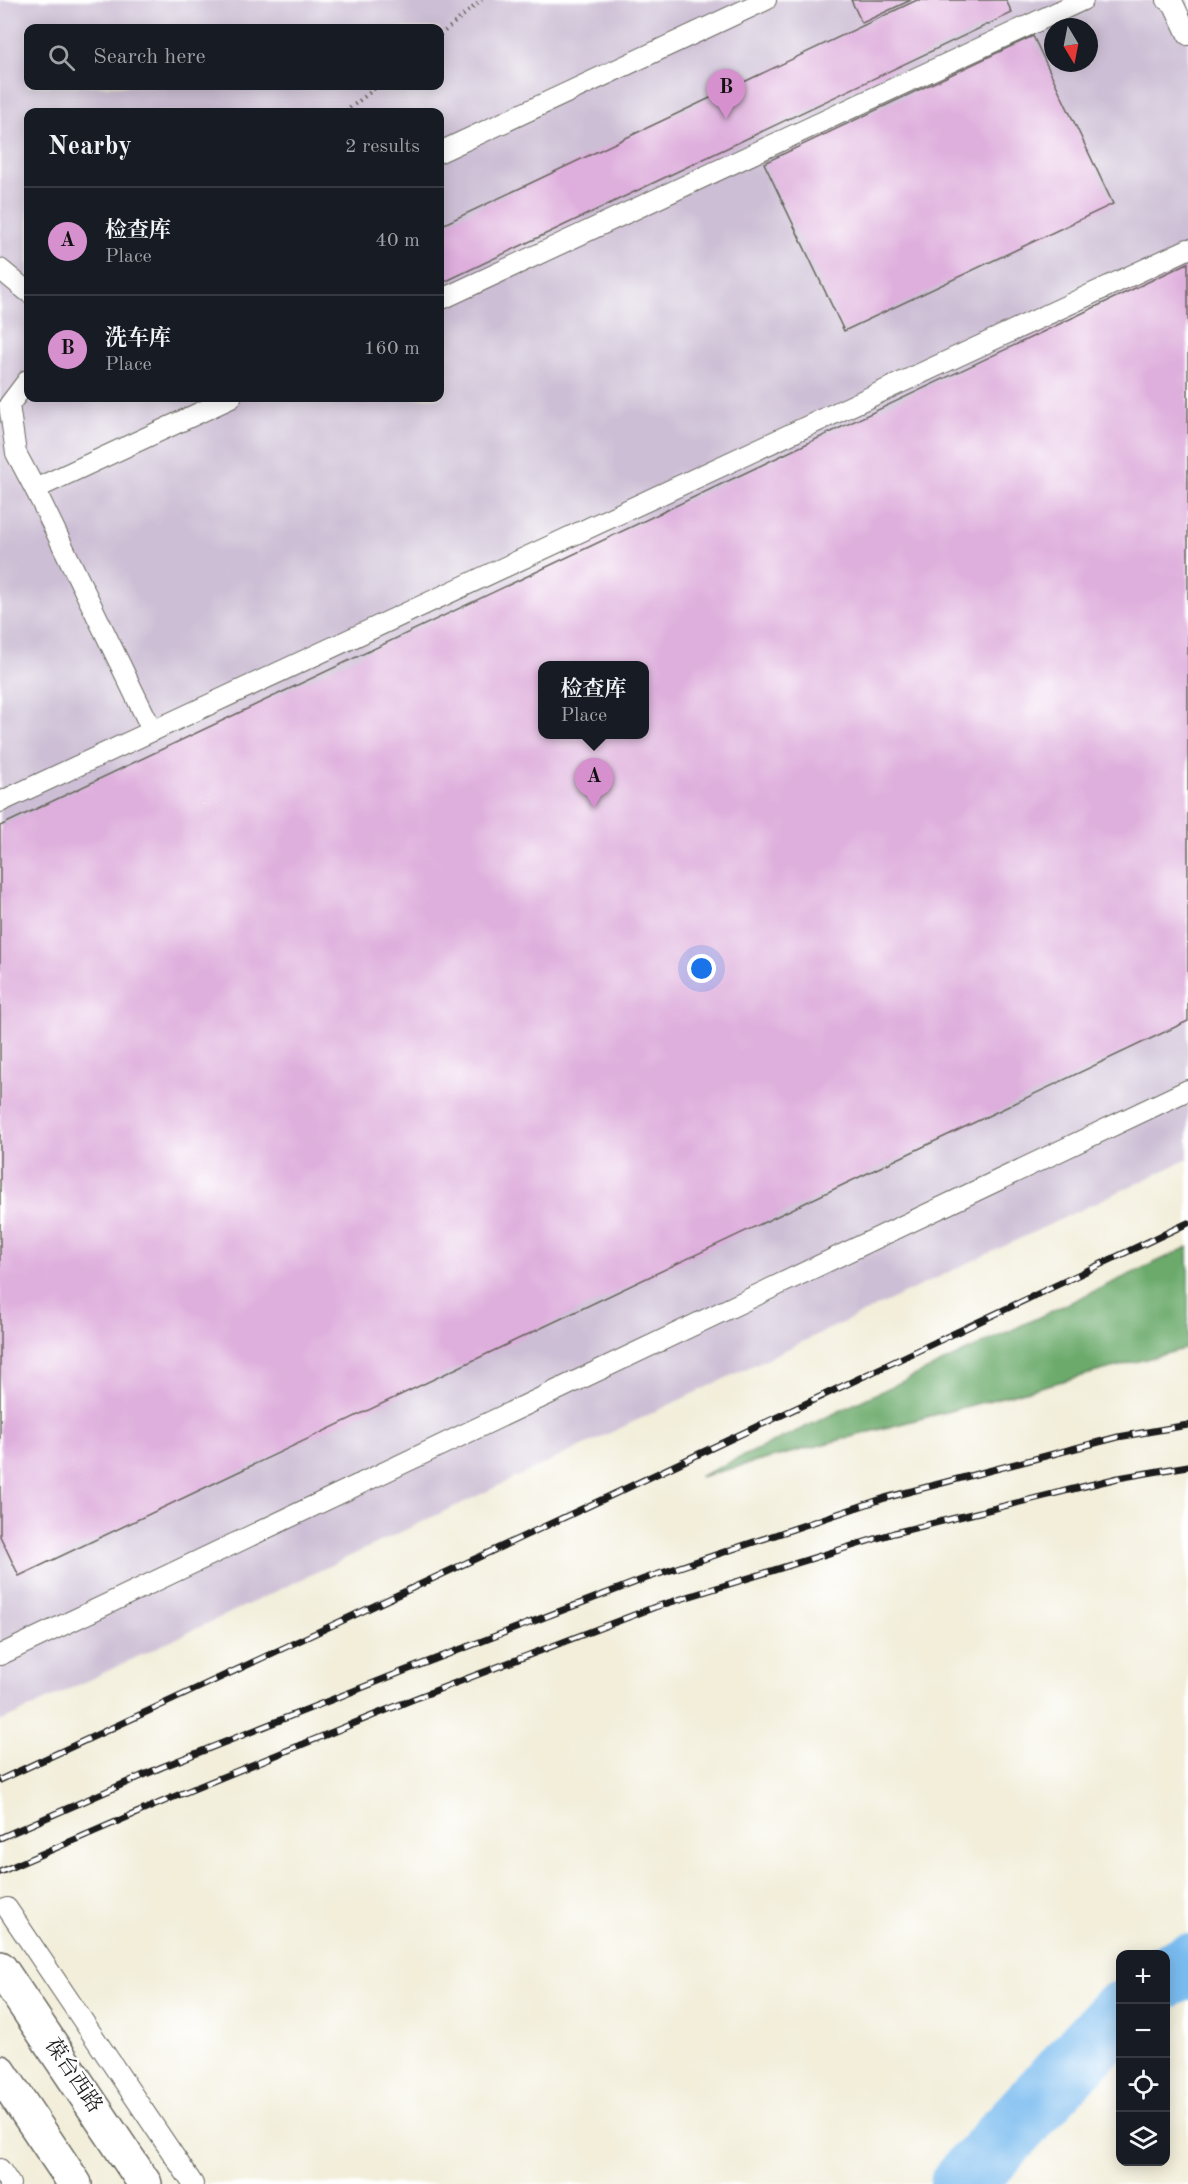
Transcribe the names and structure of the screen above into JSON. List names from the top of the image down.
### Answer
{
  "streets": {
    "street": ["葆台西路"]
  },
  "north": "bottom",
  "page": {
    "search": "Search here",
    "pins": ["B", "A"],
    "heading": ["Nearby", "2 results"],
    "list": [
      {
        "mark": "A",
        "name": "检查库",
        "note": "Place",
        "value": "40 m"
      },
      {
        "mark": "B",
        "name": "洗车库",
        "note": "Place",
        "value": "160 m"
      }
    ],
    "popup": ["检查库", "Place"],
    "map_buttons": ["+", "−"]
  }
}
